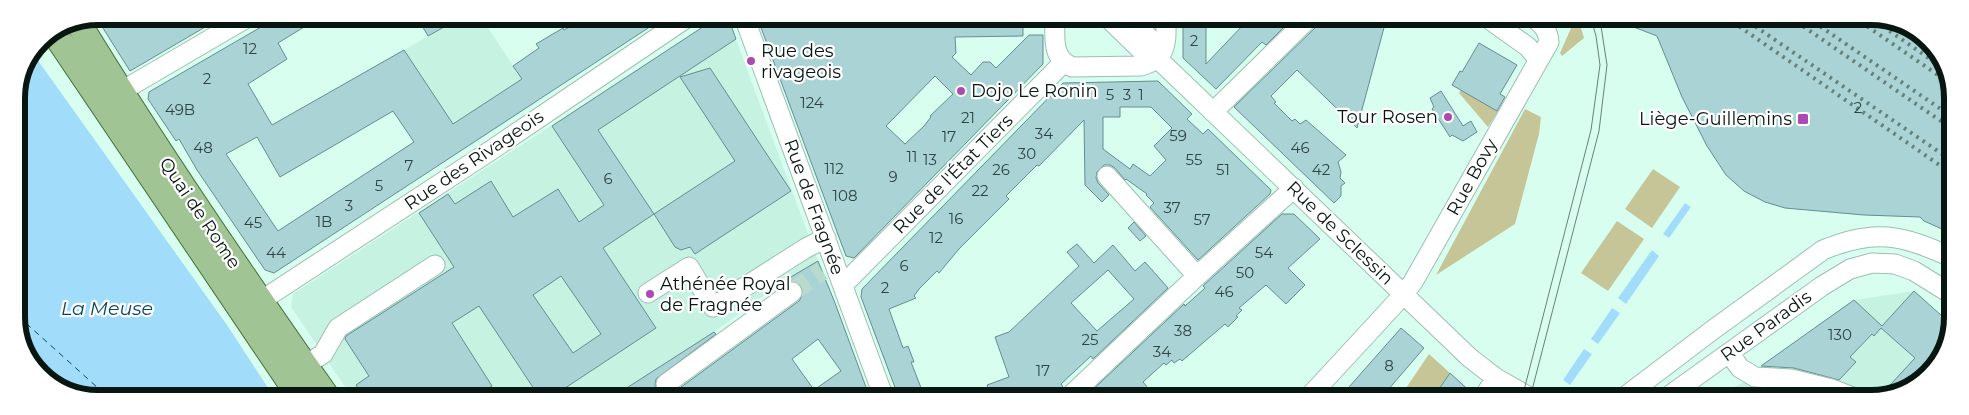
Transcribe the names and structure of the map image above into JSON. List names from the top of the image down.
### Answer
{
  "streets": {
    "main road": ["Quai de Rome"],
    "street": [
      "Rue des Rivageois",
      "Rue de l'État Tiers",
      "Rue Bovy",
      "Rue de Fragnée",
      "Rue de Sclessin",
      "Rue Paradis"
    ]
  },
  "crossings": [
    ["Rue des Rivageois", "Quai de Rome"],
    ["Rue de l'État Tiers", "Rue de Fragnée"],
    ["Rue Bovy", "Rue de Sclessin"]
  ],
  "water": ["La Meuse"],
  "places": {
    "other": [
      "Rue des rivageois",
      "Dojo Le Ronin",
      "Tour Rosen",
      "Athénée Royal de Fragnée"
    ],
    "transit": ["Liège-Guillemins"]
  },
  "house_numbers": [
    "2",
    "12",
    "2",
    "5",
    "3",
    "1",
    "124",
    "2",
    "49B",
    "21",
    "34",
    "59",
    "17",
    "48",
    "46",
    "30",
    "11",
    "13",
    "55",
    "7",
    "112",
    "26",
    "51",
    "42",
    "9",
    "6",
    "5",
    "22",
    "108",
    "3",
    "37",
    "16",
    "57",
    "1B",
    "45",
    "12",
    "44",
    "54",
    "6",
    "50",
    "2",
    "46",
    "38",
    "130",
    "25",
    "34",
    "8",
    "17"
  ]
}
